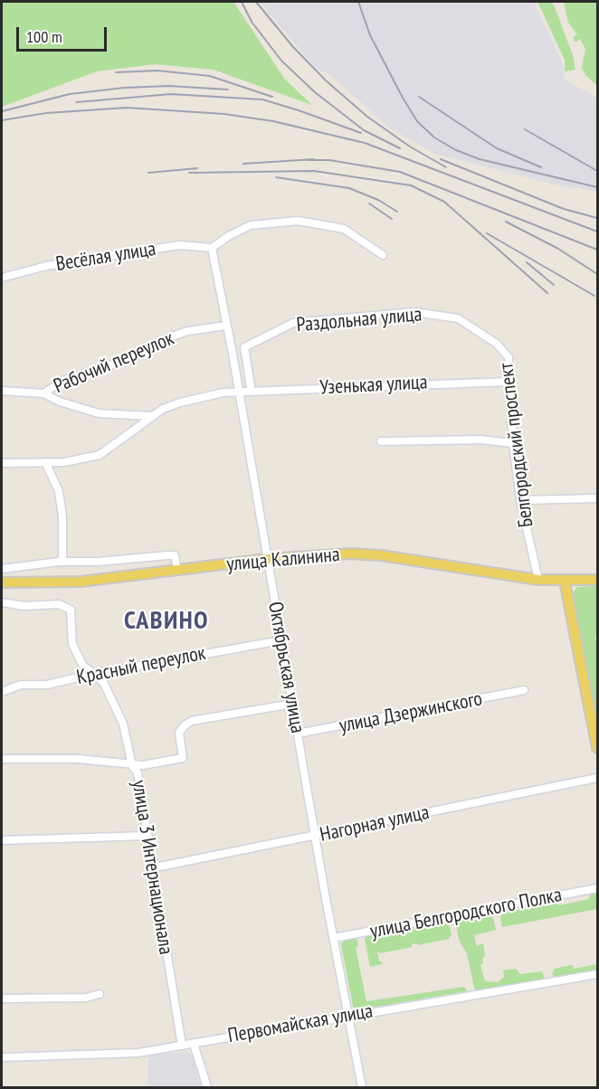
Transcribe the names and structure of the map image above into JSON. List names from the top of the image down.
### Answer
{
  "streets": {
    "main road": ["улица Калинина"],
    "street": [
      "Весёлая улица",
      "Раздольная улица",
      "Рабочий переулок",
      "Узенькая улица",
      "Белгородский проспект",
      "Красный переулок",
      "Октябрьская улица",
      "улица Дзержинского",
      "Нагорная улица",
      "улица 3 Интернационала",
      "улица Белгородского Полка",
      "Первомайская улица"
    ]
  },
  "crossings": [
    ["Весёлая улица", "Октябрьская улица"],
    ["Раздольная улица", "Узенькая улица"],
    ["Раздольная улица", "Белгородский проспект"],
    ["Рабочий переулок", "Октябрьская улица"],
    ["Узенькая улица", "Белгородский проспект"],
    ["Узенькая улица", "Октябрьская улица"],
    ["Белгородский проспект", "улица Калинина"],
    ["улица Калинина", "Октябрьская улица"],
    ["Красный переулок", "Октябрьская улица"],
    ["Красный переулок", "улица 3 Интернационала"],
    ["Октябрьская улица", "улица Дзержинского"],
    ["Октябрьская улица", "Нагорная улица"],
    ["Октябрьская улица", "улица Белгородского Полка"],
    ["Октябрьская улица", "Первомайская улица"],
    ["Нагорная улица", "улица 3 Интернационала"],
    ["улица 3 Интернационала", "Первомайская улица"]
  ],
  "districts": ["САВИНО"],
  "scale_bar": "100 m"
}
